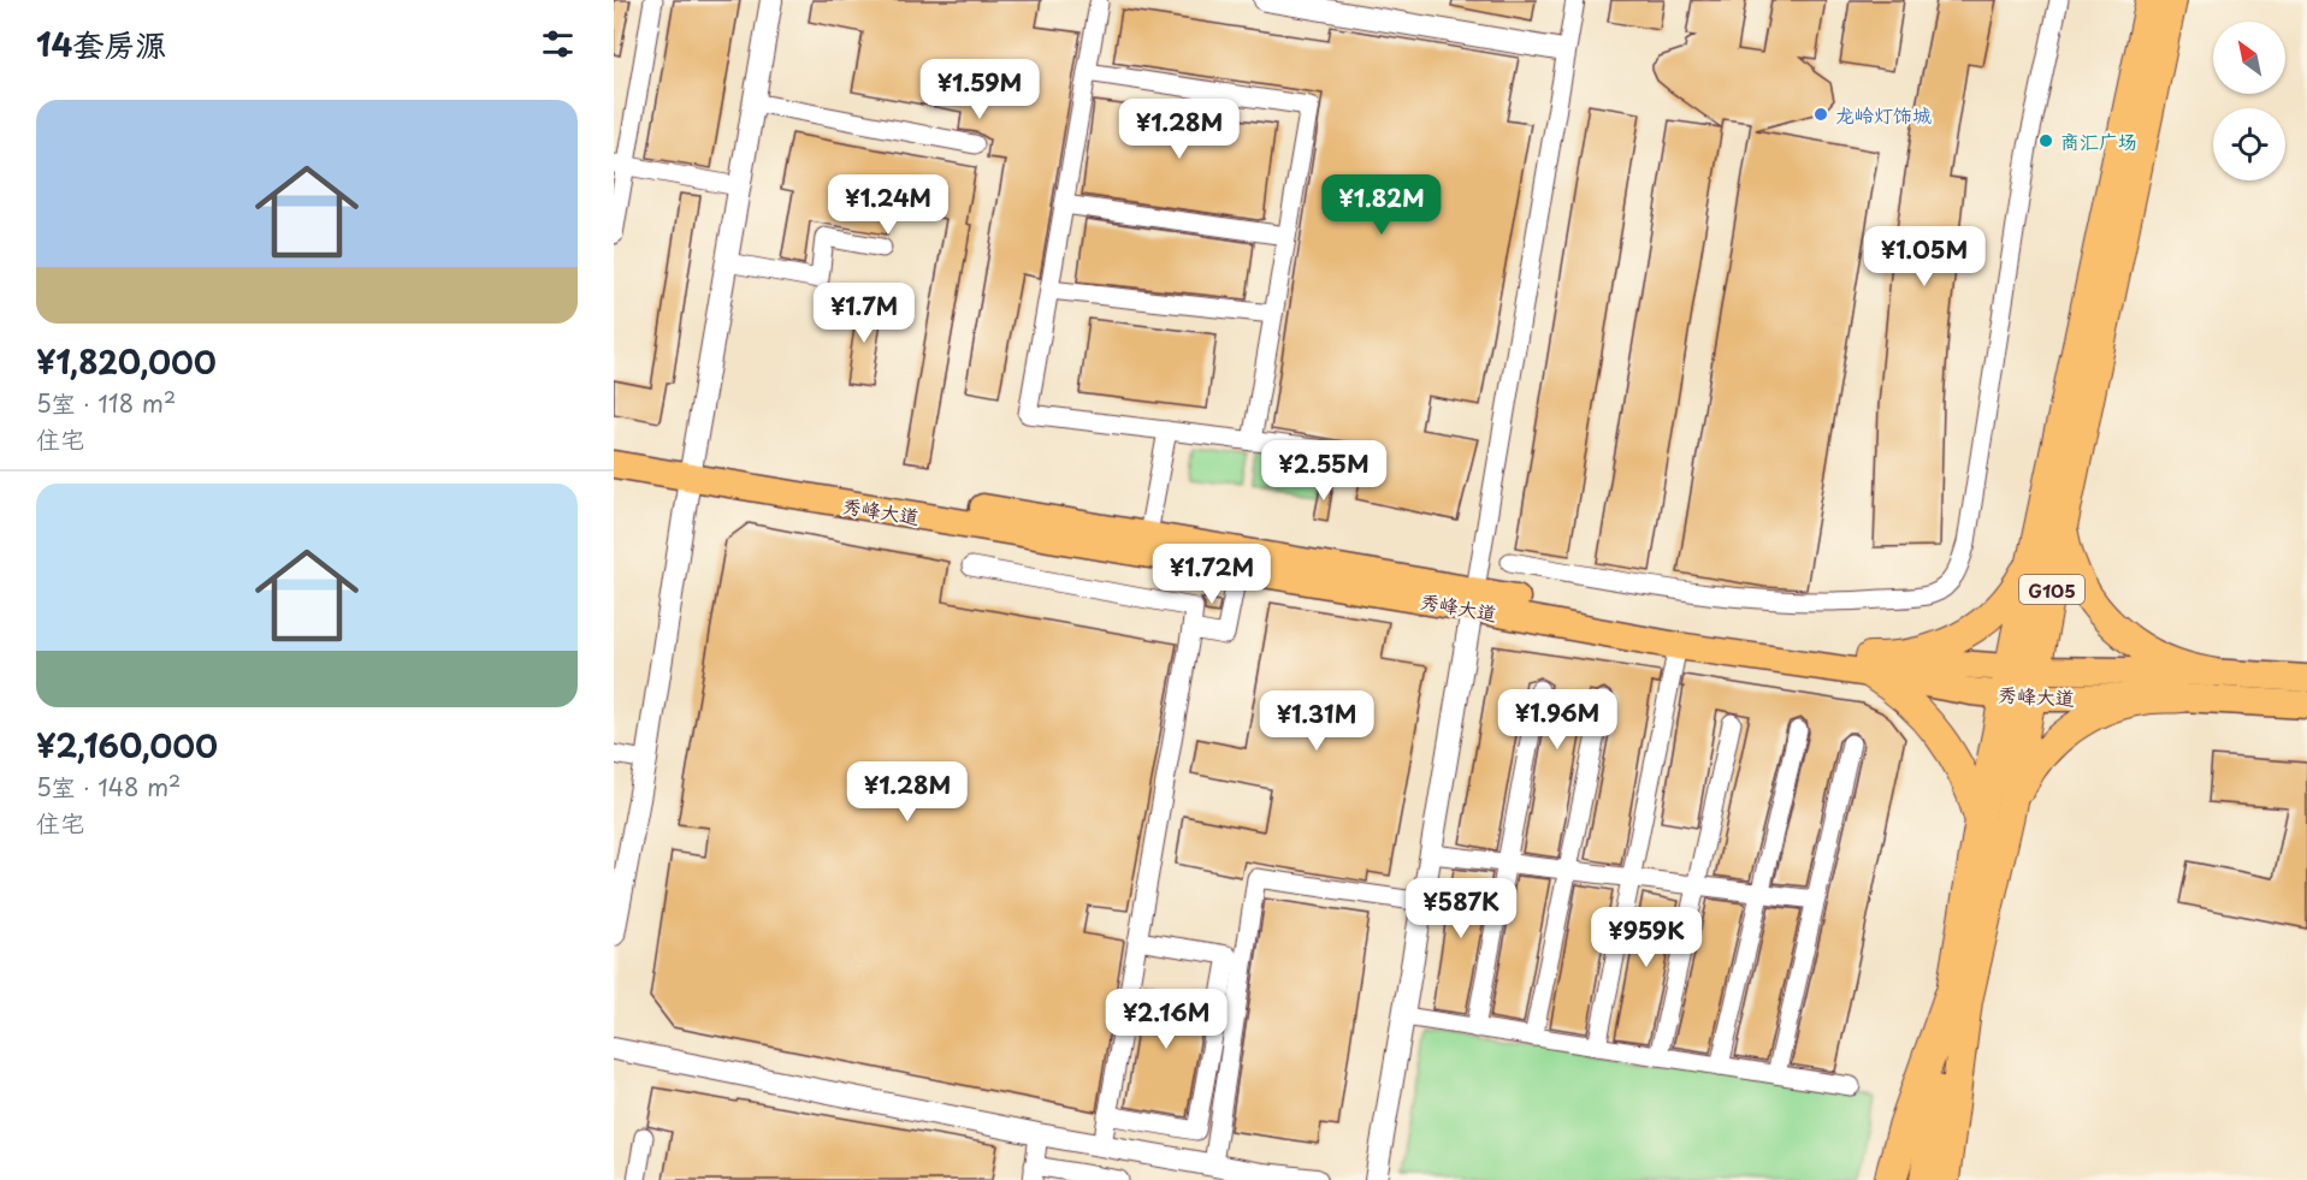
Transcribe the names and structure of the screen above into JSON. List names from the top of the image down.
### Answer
{
  "streets": {
    "highway": ["G105"],
    "main road": ["秀峰大道"]
  },
  "crossings": [
    ["秀峰大道", "G105"]
  ],
  "places": ["龙岭灯饰城", "商汇广场"],
  "north": "top left",
  "page": {
    "heading": "14套房源",
    "price": [
      "¥1.59M",
      "¥1.28M",
      "¥1.24M",
      "¥1.82M",
      "¥1.05M",
      "¥1.7M",
      "¥2.55M",
      "¥1.72M",
      "¥1.96M",
      "¥1.31M",
      "¥1.28M",
      "¥587K",
      "¥959K",
      "¥2.16M"
    ],
    "list": [
      {
        "name": "¥1,820,000",
        "note": "5室 · 118 m² · 住宅"
      },
      {
        "name": "¥2,160,000",
        "note": "5室 · 148 m² · 住宅"
      }
    ]
  }
}
